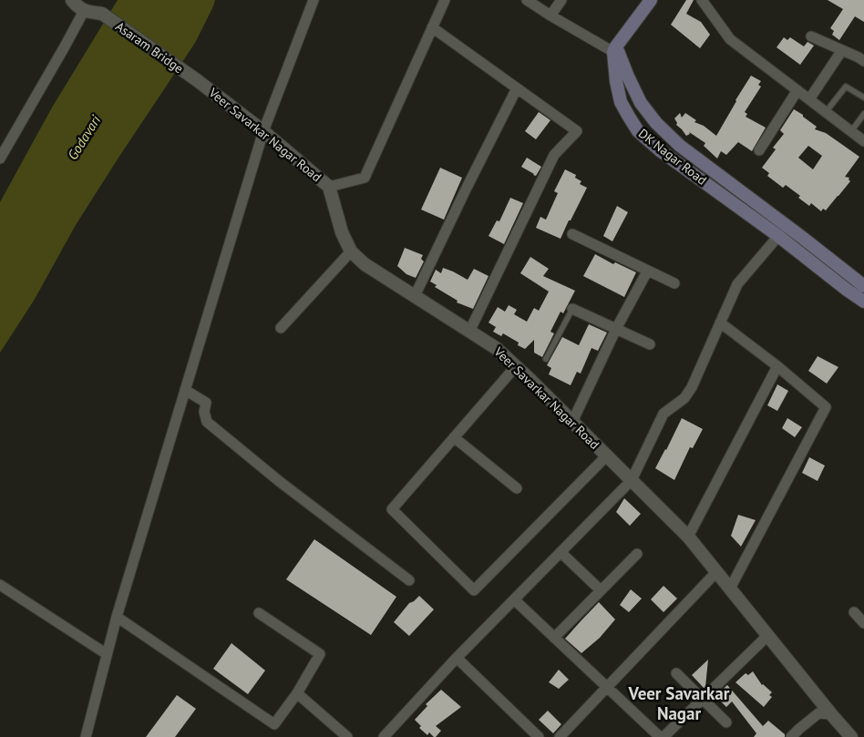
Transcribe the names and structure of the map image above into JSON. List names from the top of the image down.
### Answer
{
  "streets": {
    "main road": ["DK Nagar Road"],
    "street": ["Asaram Bridge", "Veer Savarkar Nagar Road"]
  },
  "crossings": [
    ["Asaram Bridge", "Veer Savarkar Nagar Road"]
  ],
  "districts": ["Veer Savarkar Nagar"],
  "water": ["Godavari"]
}
